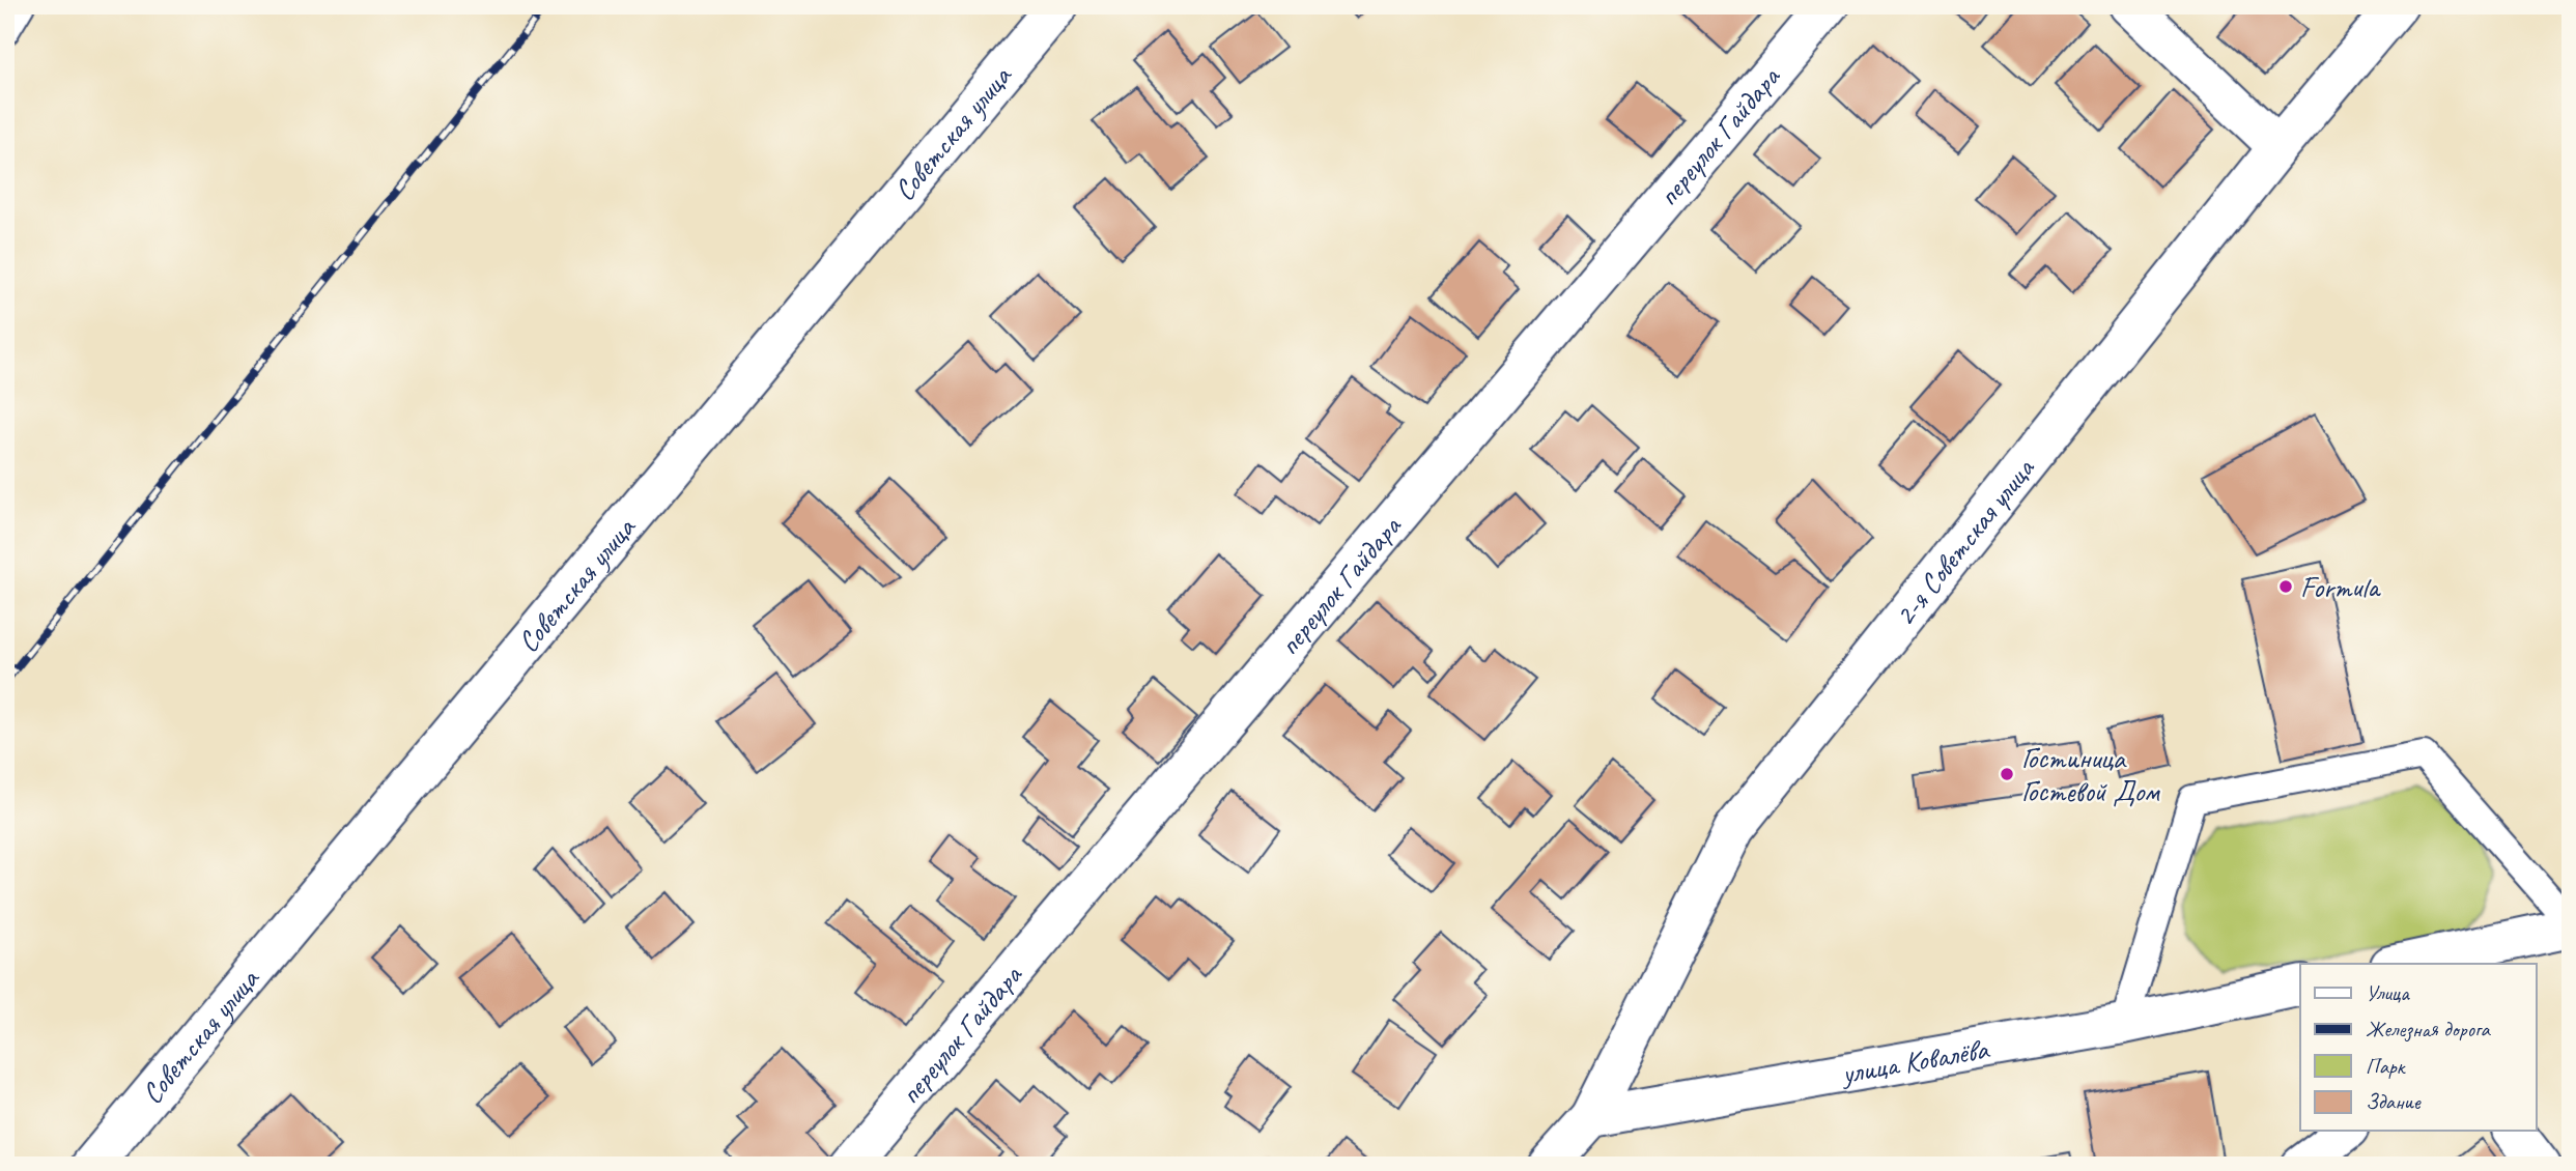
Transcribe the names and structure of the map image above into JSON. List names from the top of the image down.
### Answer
{
  "streets": {
    "street": [
      "Советская улица",
      "переулок Гайдара",
      "2-я Советская улица",
      "улица Ковалёва"
    ]
  },
  "crossings": [
    ["2-я Советская улица", "улица Ковалёва"]
  ],
  "places": ["Formula", "Гостиница Гостевой Дом"],
  "legend": [
    "Улица",
    "Железная дорога",
    "Парк",
    "Здание"
  ]
}
